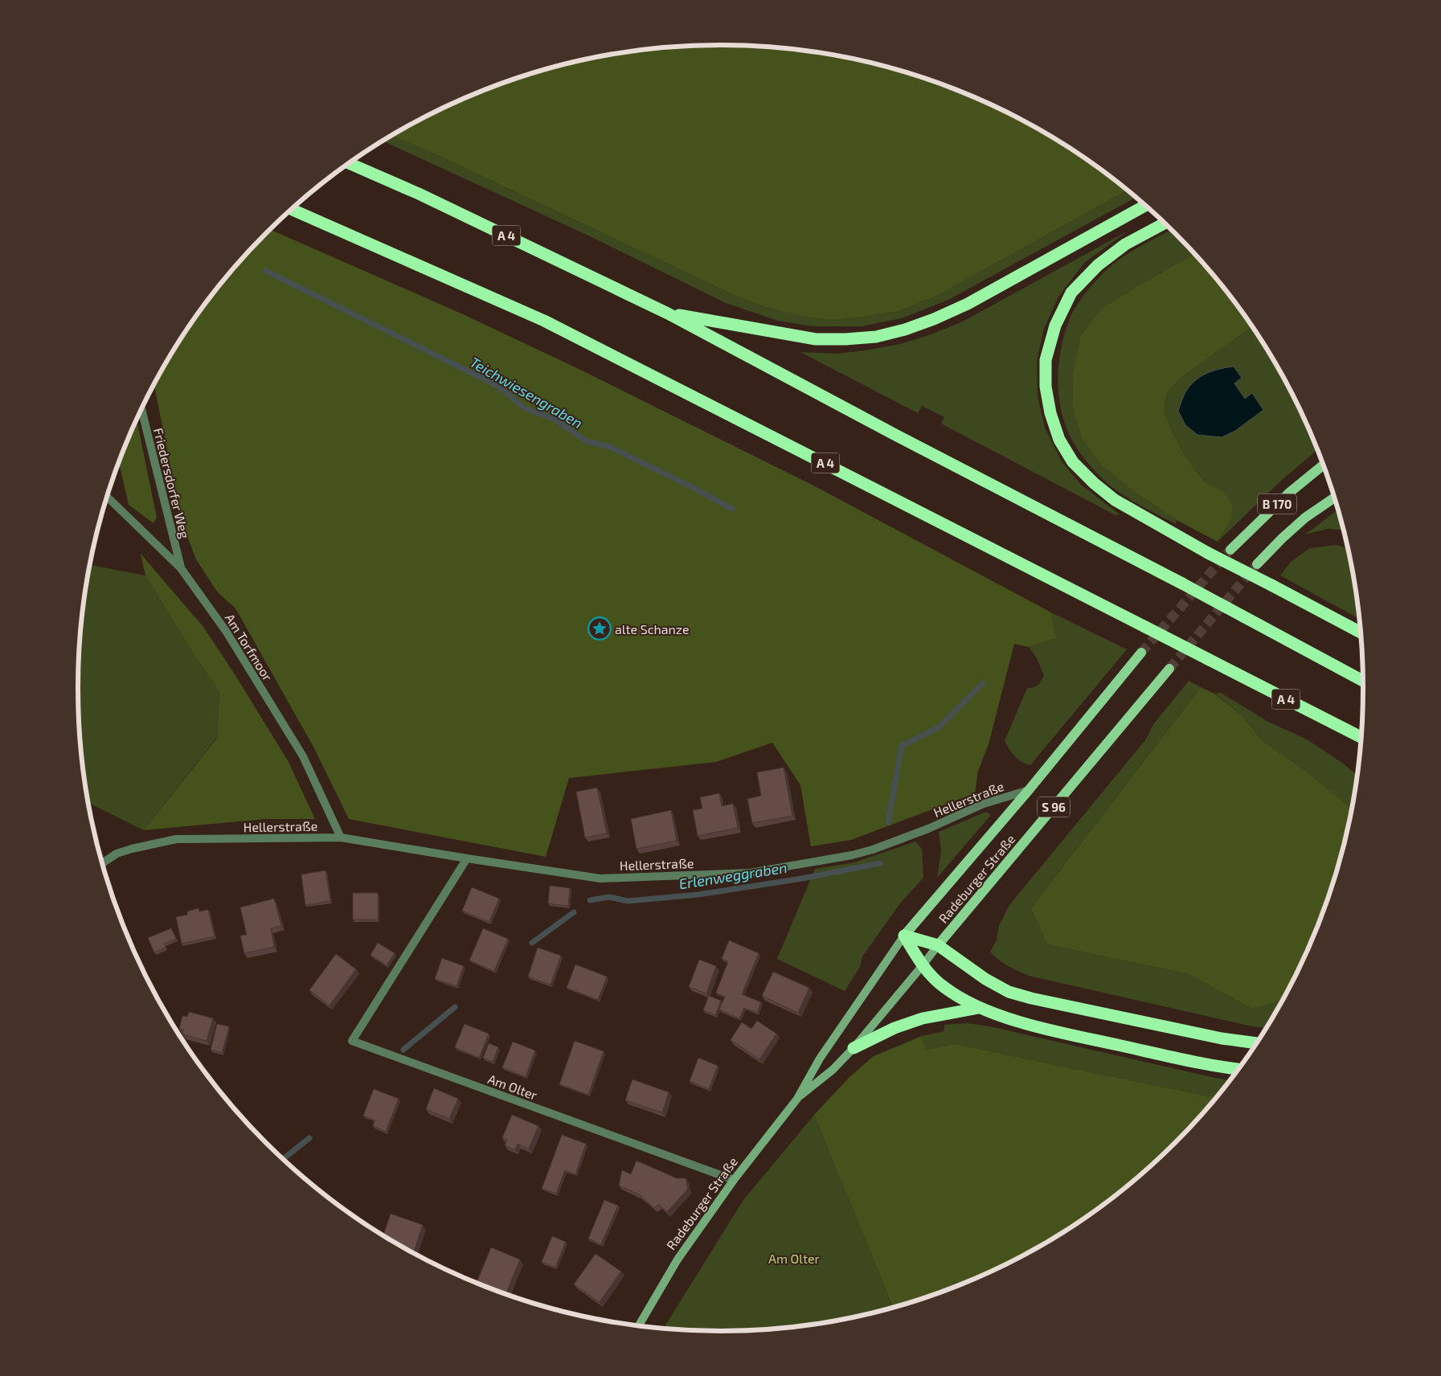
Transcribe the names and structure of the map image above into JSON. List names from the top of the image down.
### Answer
{
  "streets": {
    "highway": ["A 4"],
    "main road": ["B 170", "S 96", "Radeburger Straße"],
    "street": [
      "Friedersdorfer Weg",
      "Am Torfmoor",
      "Hellerstraße",
      "Am Olter"
    ]
  },
  "crossings": [
    ["Friedersdorfer Weg", "Am Torfmoor"],
    ["Am Torfmoor", "Hellerstraße"],
    ["Hellerstraße", "Radeburger Straße"],
    ["Hellerstraße", "Am Olter"],
    ["Radeburger Straße", "Am Olter"]
  ],
  "water": ["Teichwiesengraben", "Erlenweggraben"],
  "parks": ["Am Olter"],
  "places": {
    "place": ["alte Schanze"]
  }
}
